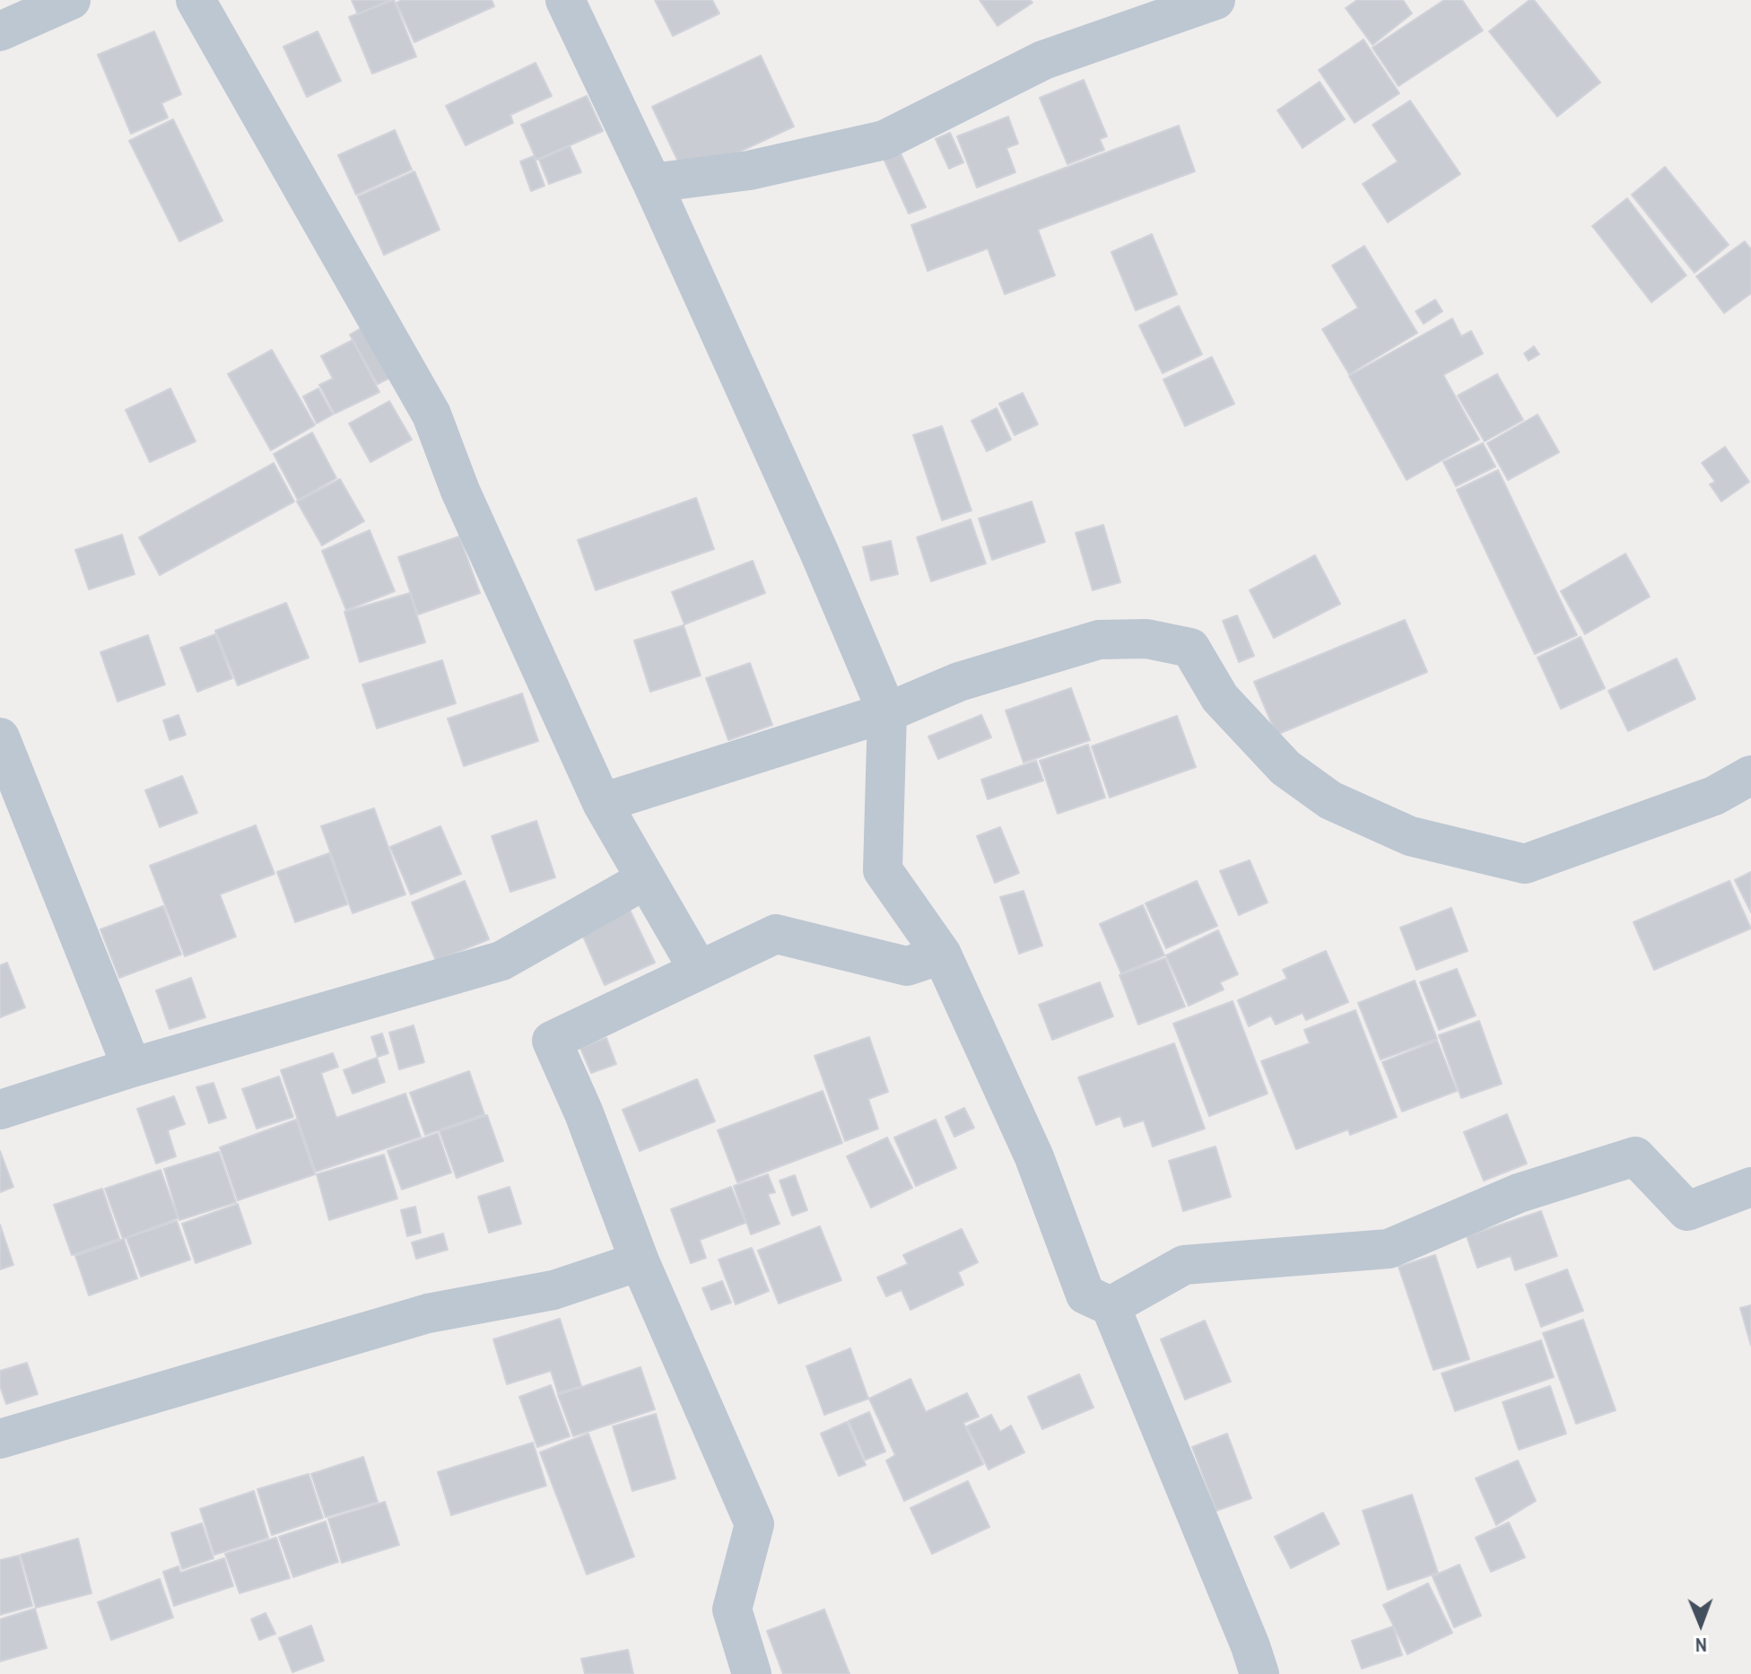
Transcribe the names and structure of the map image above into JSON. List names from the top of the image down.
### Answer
{
  "north": "bottom"
}
